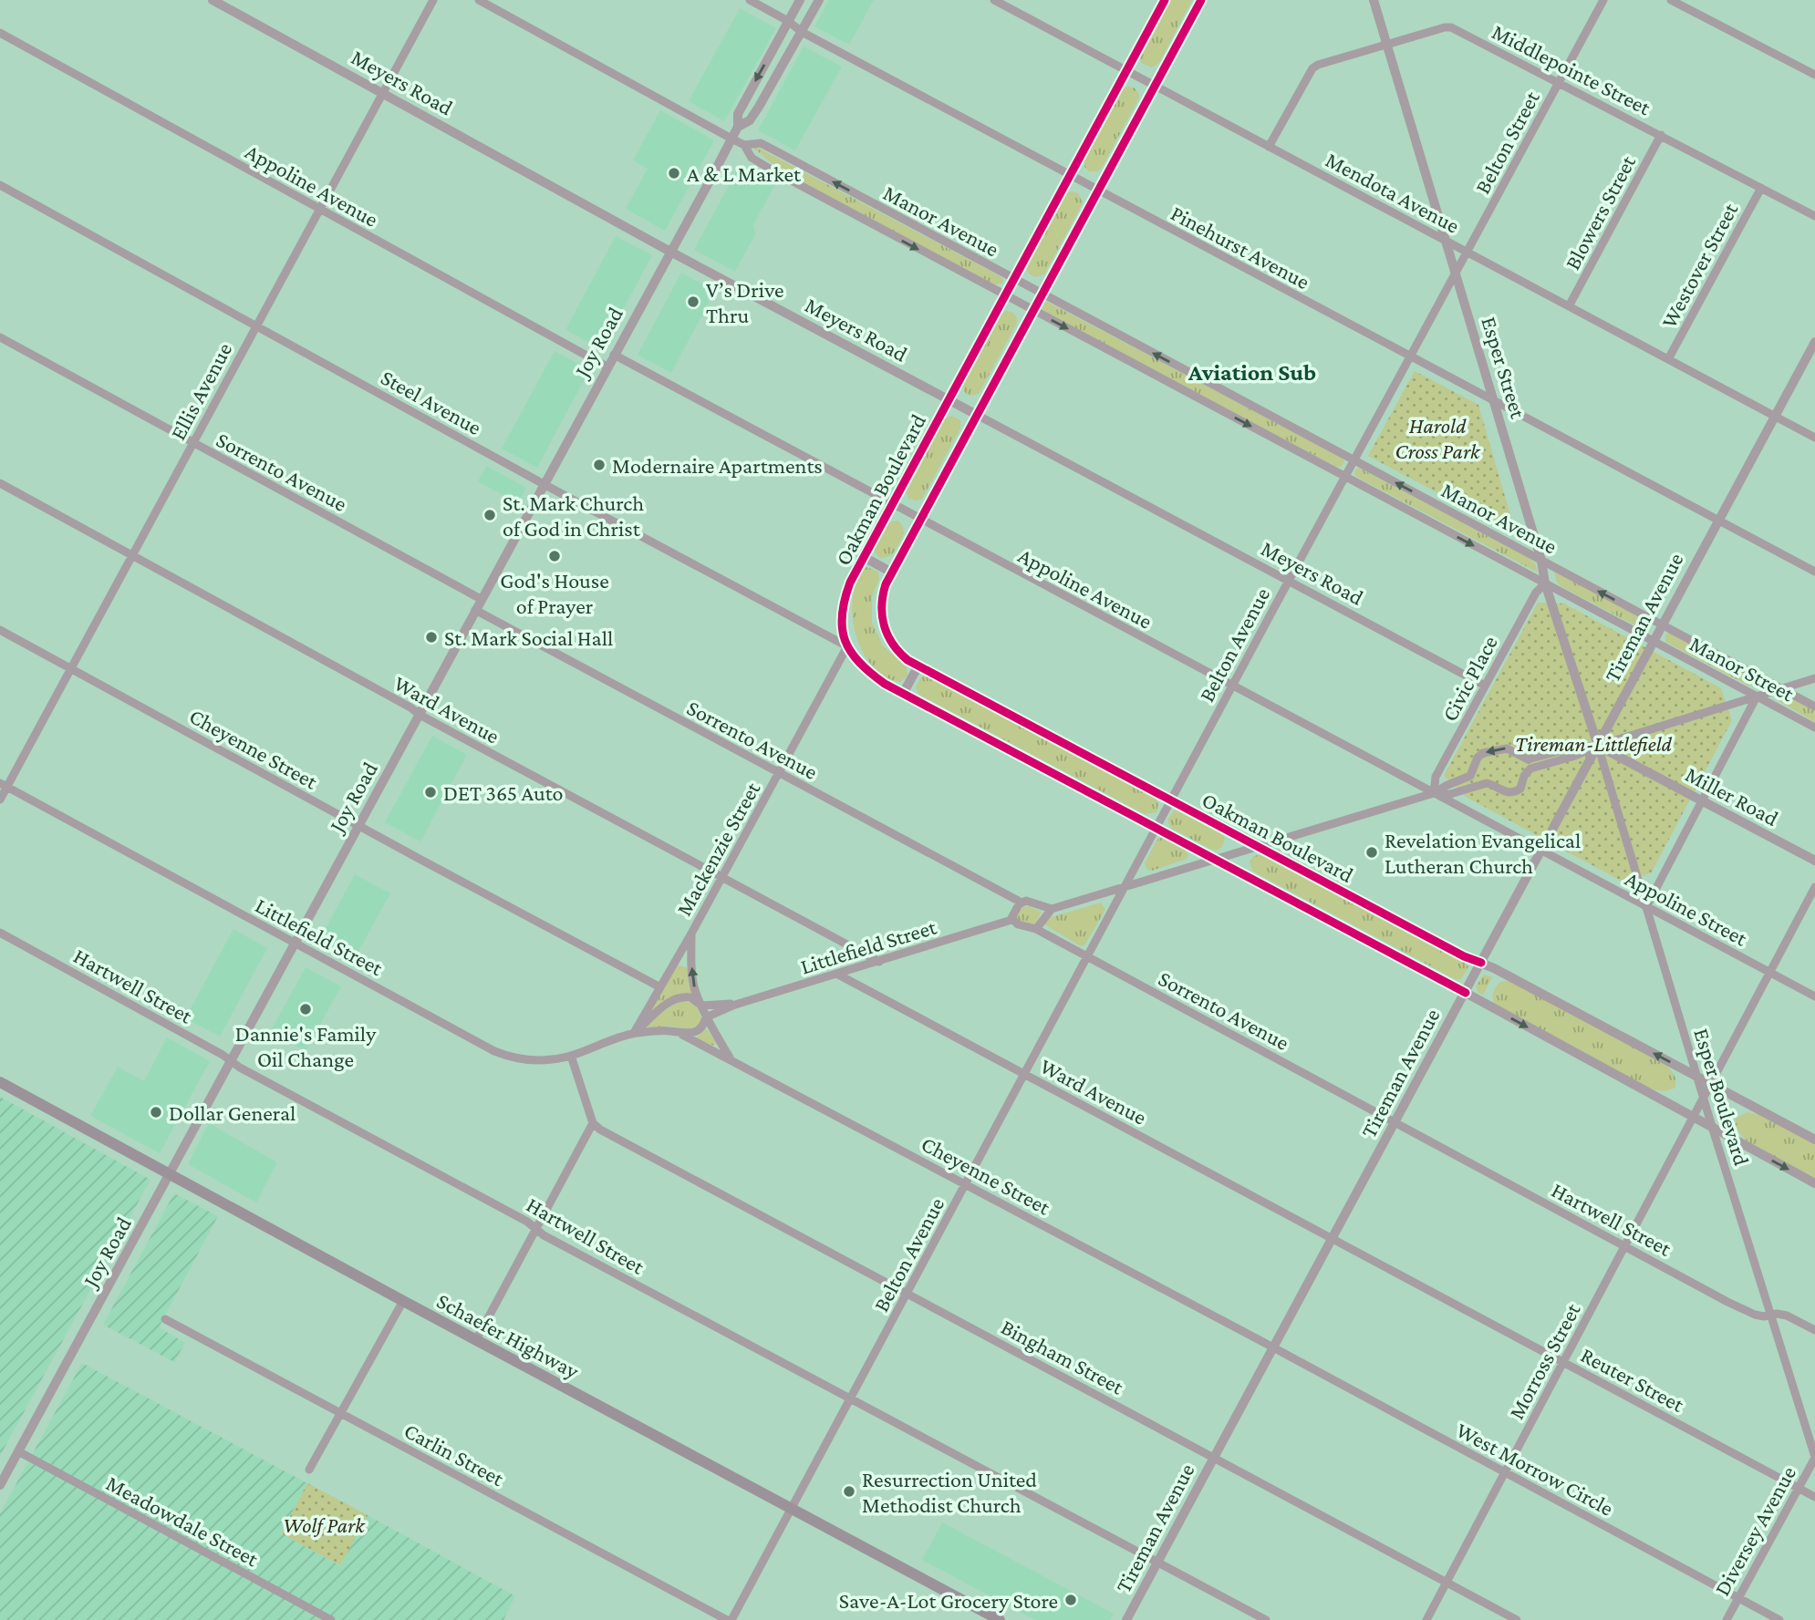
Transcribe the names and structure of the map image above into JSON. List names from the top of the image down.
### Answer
{
  "streets": {
    "main road": ["Schaefer Highway"],
    "street": [
      "Middlepointe Street",
      "Meyers Road",
      "Belton Street",
      "Appoline Avenue",
      "Mendota Avenue",
      "Blowers Street",
      "Manor Avenue",
      "Pinehurst Avenue",
      "Westover Street",
      "Joy Road",
      "Esper Street",
      "Ellis Avenue",
      "Steel Avenue",
      "Sorrento Avenue",
      "Oakman Boulevard",
      "Tireman Avenue",
      "Belton Avenue",
      "Manor Street",
      "Civic Place",
      "Ward Avenue",
      "Cheyenne Street",
      "Miller Road",
      "Mackenzie Street",
      "Appoline Street",
      "Littlefield Street",
      "Hartwell Street",
      "Esper Boulevard",
      "Bingham Street",
      "Morross Street",
      "Reuter Street",
      "Carlin Street",
      "West Morrow Circle",
      "Meadowdale Street",
      "Diversey Avenue"
    ]
  },
  "crossings": [
    ["Middlepointe Street", "Belton Street"],
    ["Middlepointe Street", "Mendota Avenue"],
    ["Middlepointe Street", "Blowers Street"],
    ["Middlepointe Street", "Westover Street"],
    ["Middlepointe Street", "Esper Street"],
    ["Meyers Road", "Joy Road"],
    ["Meyers Road", "Ellis Avenue"],
    ["Meyers Road", "Oakman Boulevard"],
    ["Meyers Road", "Belton Avenue"],
    ["Meyers Road", "Civic Place"],
    ["Belton Street", "Mendota Avenue"],
    ["Belton Street", "Belton Avenue"],
    ["Appoline Avenue", "Joy Road"],
    ["Appoline Avenue", "Ellis Avenue"],
    ["Appoline Avenue", "Oakman Boulevard"],
    ["Appoline Avenue", "Tireman Avenue"],
    ["Appoline Avenue", "Belton Avenue"],
    ["Appoline Avenue", "Civic Place"],
    ["Appoline Avenue", "Appoline Street"],
    ["Mendota Avenue", "Blowers Street"],
    ["Mendota Avenue", "Westover Street"],
    ["Mendota Avenue", "Esper Street"],
    ["Mendota Avenue", "Oakman Boulevard"],
    ["Mendota Avenue", "Tireman Avenue"],
    ["Mendota Avenue", "Belton Avenue"],
    ["Manor Avenue", "Joy Road"],
    ["Manor Avenue", "Esper Street"],
    ["Manor Avenue", "Oakman Boulevard"],
    ["Manor Avenue", "Tireman Avenue"],
    ["Manor Avenue", "Belton Avenue"],
    ["Manor Avenue", "Manor Street"],
    ["Manor Avenue", "Civic Place"],
    ["Pinehurst Avenue", "Joy Road"],
    ["Pinehurst Avenue", "Esper Street"],
    ["Pinehurst Avenue", "Oakman Boulevard"],
    ["Pinehurst Avenue", "Tireman Avenue"],
    ["Pinehurst Avenue", "Belton Avenue"],
    ["Joy Road", "Steel Avenue"],
    ["Joy Road", "Sorrento Avenue"],
    ["Joy Road", "Ward Avenue"],
    ["Joy Road", "Cheyenne Street"],
    ["Joy Road", "Littlefield Street"],
    ["Joy Road", "Hartwell Street"],
    ["Joy Road", "Schaefer Highway"],
    ["Joy Road", "Meadowdale Street"],
    ["Esper Street", "Tireman Avenue"],
    ["Esper Street", "Belton Avenue"],
    ["Esper Street", "Civic Place"],
    ["Esper Street", "Miller Road"],
    ["Esper Street", "Esper Boulevard"],
    ["Ellis Avenue", "Steel Avenue"],
    ["Ellis Avenue", "Sorrento Avenue"],
    ["Ellis Avenue", "Ward Avenue"],
    ["Ellis Avenue", "Cheyenne Street"],
    ["Ellis Avenue", "Littlefield Street"],
    ["Steel Avenue", "Oakman Boulevard"],
    ["Steel Avenue", "Mackenzie Street"],
    ["Sorrento Avenue", "Tireman Avenue"],
    ["Sorrento Avenue", "Belton Avenue"],
    ["Sorrento Avenue", "Mackenzie Street"],
    ["Sorrento Avenue", "Littlefield Street"],
    ["Sorrento Avenue", "Hartwell Street"],
    ["Oakman Boulevard", "Tireman Avenue"],
    ["Oakman Boulevard", "Belton Avenue"],
    ["Oakman Boulevard", "Mackenzie Street"],
    ["Oakman Boulevard", "Esper Boulevard"],
    ["Oakman Boulevard", "Morross Street"],
    ["Tireman Avenue", "Manor Street"],
    ["Tireman Avenue", "Ward Avenue"],
    ["Tireman Avenue", "Cheyenne Street"],
    ["Tireman Avenue", "Miller Road"],
    ["Tireman Avenue", "Appoline Street"],
    ["Tireman Avenue", "Hartwell Street"],
    ["Tireman Avenue", "Esper Boulevard"],
    ["Tireman Avenue", "Bingham Street"],
    ["Tireman Avenue", "Reuter Street"],
    ["Tireman Avenue", "West Morrow Circle"],
    ["Belton Avenue", "Ward Avenue"],
    ["Belton Avenue", "Cheyenne Street"],
    ["Belton Avenue", "Hartwell Street"],
    ["Belton Avenue", "Bingham Street"],
    ["Ward Avenue", "Mackenzie Street"],
    ["Ward Avenue", "Littlefield Street"],
    ["Ward Avenue", "Reuter Street"],
    ["Cheyenne Street", "Mackenzie Street"],
    ["Cheyenne Street", "Littlefield Street"],
    ["Cheyenne Street", "West Morrow Circle"],
    ["Miller Road", "Esper Boulevard"],
    ["Mackenzie Street", "Littlefield Street"],
    ["Appoline Street", "Esper Boulevard"],
    ["Hartwell Street", "Esper Boulevard"],
    ["Hartwell Street", "Morross Street"],
    ["Esper Boulevard", "Morross Street"],
    ["Esper Boulevard", "Diversey Avenue"],
    ["Bingham Street", "Morross Street"],
    ["Morross Street", "Reuter Street"],
    ["Morross Street", "West Morrow Circle"],
    ["Reuter Street", "Diversey Avenue"],
    ["West Morrow Circle", "Diversey Avenue"]
  ],
  "districts": ["Aviation Sub"],
  "parks": ["Harold Cross Park", "Tireman-Littlefield", "Wolf Park"],
  "places": [
    "A & L Market",
    "V’s Drive Thru",
    "Modernaire Apartments",
    "St. Mark Church of God in Christ",
    "God's House of Prayer",
    "St. Mark Social Hall",
    "DET 365 Auto",
    "Revelation Evangelical Lutheran Church",
    "Dannie's Family Oil Change",
    "Dollar General",
    "Resurrection United Methodist Church",
    "Save-A-Lot Grocery Store"
  ]
}
